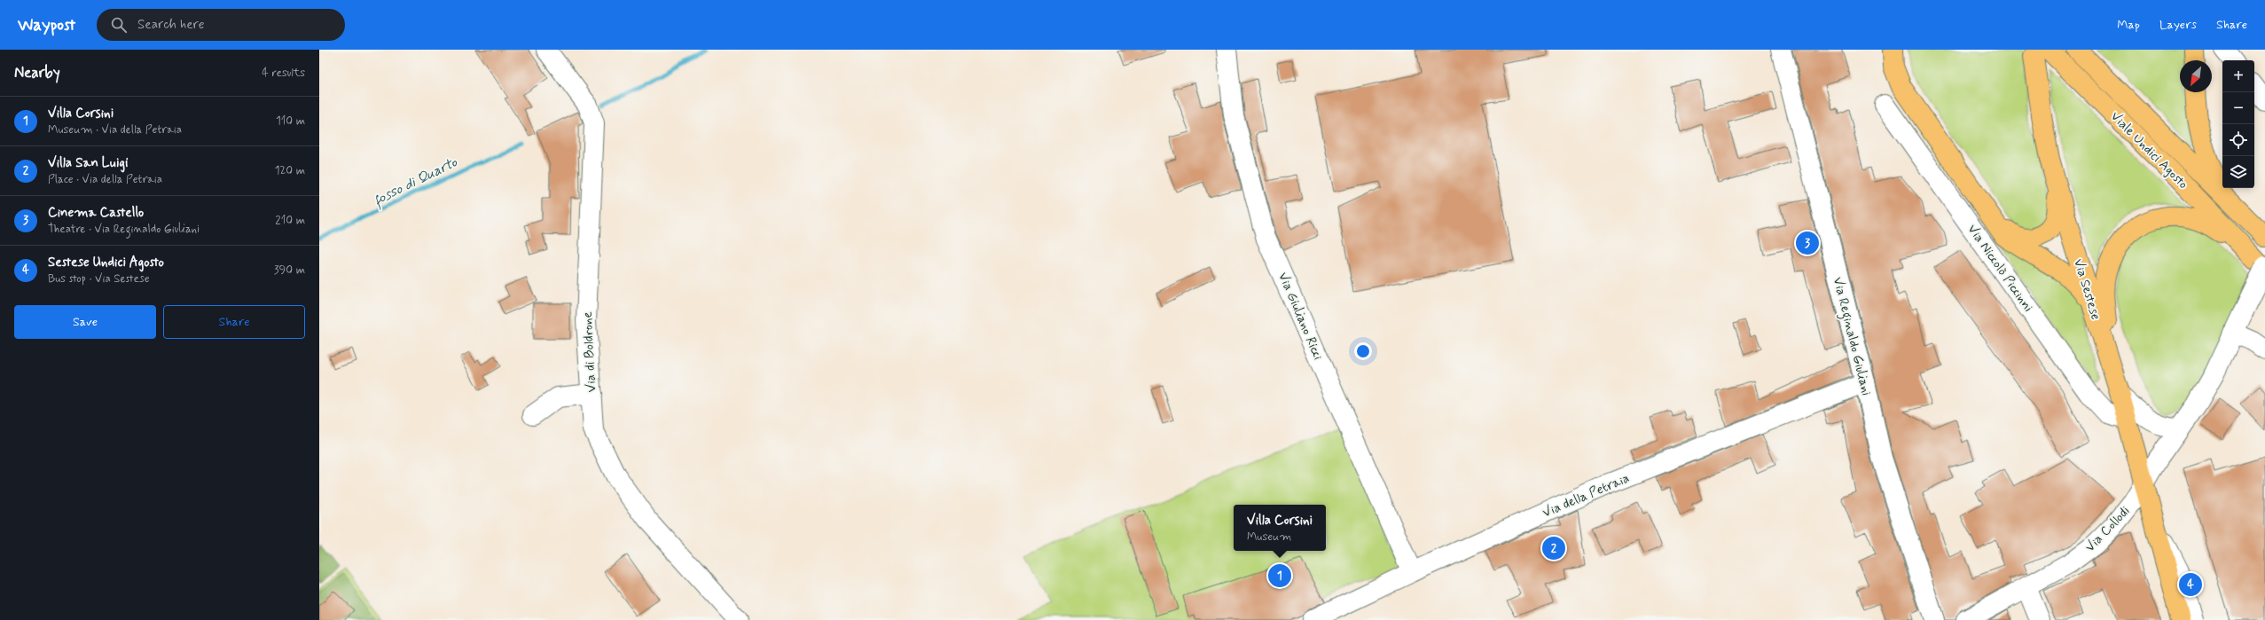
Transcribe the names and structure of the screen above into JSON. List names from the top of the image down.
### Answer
{
  "streets": {
    "main road": ["Viale Undici Agosto", "Via Sestese"],
    "street": [
      "Via Niccolò Piccinni",
      "Via Giuliano Ricci",
      "Via Reginaldo Giuliani",
      "Via di Boldrone",
      "Via della Petraia",
      "Via Collodi"
    ]
  },
  "crossings": [
    ["Viale Undici Agosto", "Via Sestese"],
    ["Viale Undici Agosto", "Via Collodi"],
    ["Via Niccolò Piccinni", "Via Sestese"],
    ["Via Sestese", "Via Collodi"],
    ["Via Giuliano Ricci", "Via della Petraia"],
    ["Via Reginaldo Giuliani", "Via della Petraia"]
  ],
  "water": ["fosso di Quarto"],
  "north": "bottom left",
  "page": {
    "header": "Waypost",
    "search": "Search here",
    "nav": ["Map", "Layers", "Share"],
    "heading": ["Nearby", "4 results"],
    "map_buttons": ["+", "−"],
    "list": [
      {
        "mark": "1",
        "name": "Villa Corsini",
        "note": "Museum · Via della Petraia",
        "value": "110 m"
      },
      {
        "mark": "2",
        "name": "Villa San Luigi",
        "note": "Place · Via della Petraia",
        "value": "120 m"
      },
      {
        "mark": "3",
        "name": "Cinema Castello",
        "note": "Theatre · Via Reginaldo Giuliani",
        "value": "210 m"
      },
      {
        "mark": "4",
        "name": "Sestese Undici Agosto",
        "note": "Bus stop · Via Sestese",
        "value": "390 m"
      }
    ],
    "pins": [
      "3",
      "2",
      "1",
      "4"
    ],
    "buttons": ["Save", "Share"],
    "popup": ["Villa Corsini", "Museum"]
  }
}
